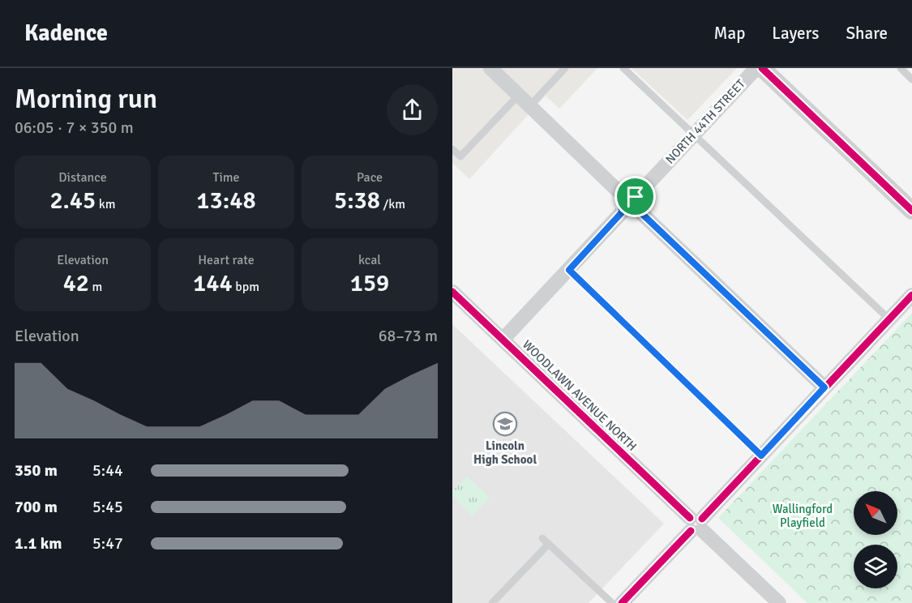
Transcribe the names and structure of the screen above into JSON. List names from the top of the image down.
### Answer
{
  "streets": {
    "street": ["NORTH 44TH STREET", "WOODLAWN AVENUE NORTH"]
  },
  "crossings": [
    ["NORTH 44TH STREET", "WOODLAWN AVENUE NORTH"]
  ],
  "parks": ["Wallingford Playfield"],
  "places": {
    "school or university": ["Lincoln High School"]
  },
  "north": "top left",
  "page": {
    "header": "Kadence",
    "nav": ["Map", "Layers", "Share"],
    "heading": ["Morning run", "06:05 · 7 × 350 m"],
    "stats": [
      ["Distance", "2.45 km"],
      ["Time", "13:48"],
      ["Pace", "5:38 /km"],
      ["Elevation", "42 m"],
      ["Heart rate", "144 bpm"],
      ["kcal", "159"]
    ],
    "chart": ["Elevation", "68–73 m"],
    "list": [
      {
        "name": "350 m",
        "note": "5:44"
      },
      {
        "name": "700 m",
        "note": "5:45"
      },
      {
        "name": "1.1 km",
        "note": "5:47"
      }
    ]
  }
}
